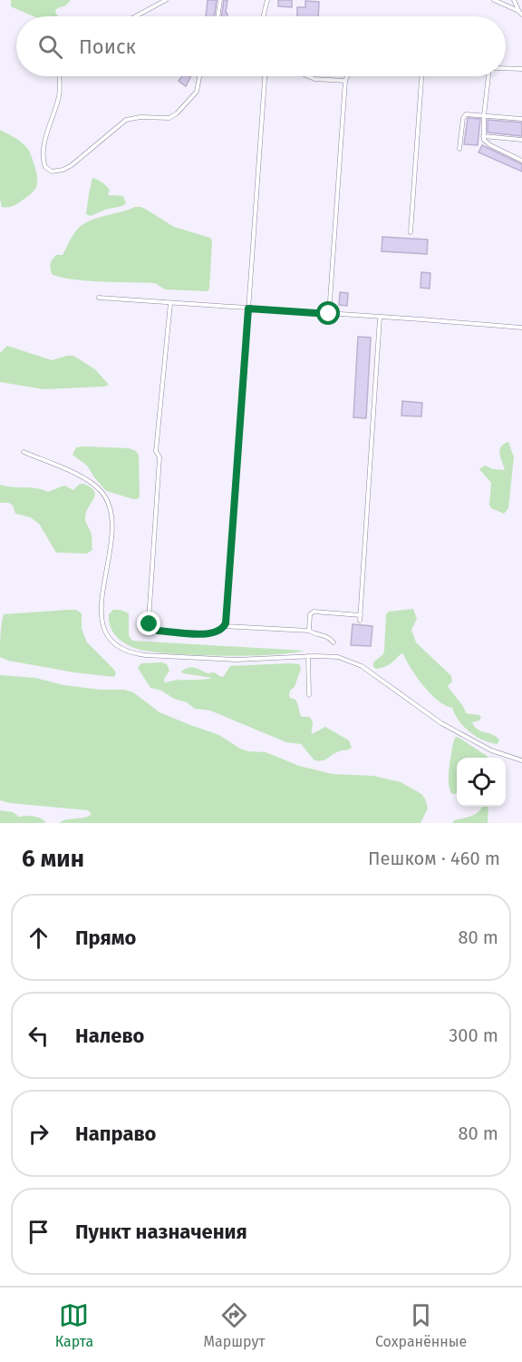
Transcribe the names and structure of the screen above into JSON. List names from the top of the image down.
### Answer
{
  "page": {
    "search": "Поиск",
    "heading": ["6 мин", "Пешком · 460 m"],
    "list": [
      ["Прямо", "80 m"],
      ["Налево", "300 m"],
      ["Направо", "80 m"],
      "Пункт назначения"
    ],
    "nav": ["Карта", "Маршрут", "Сохранённые"]
  }
}
